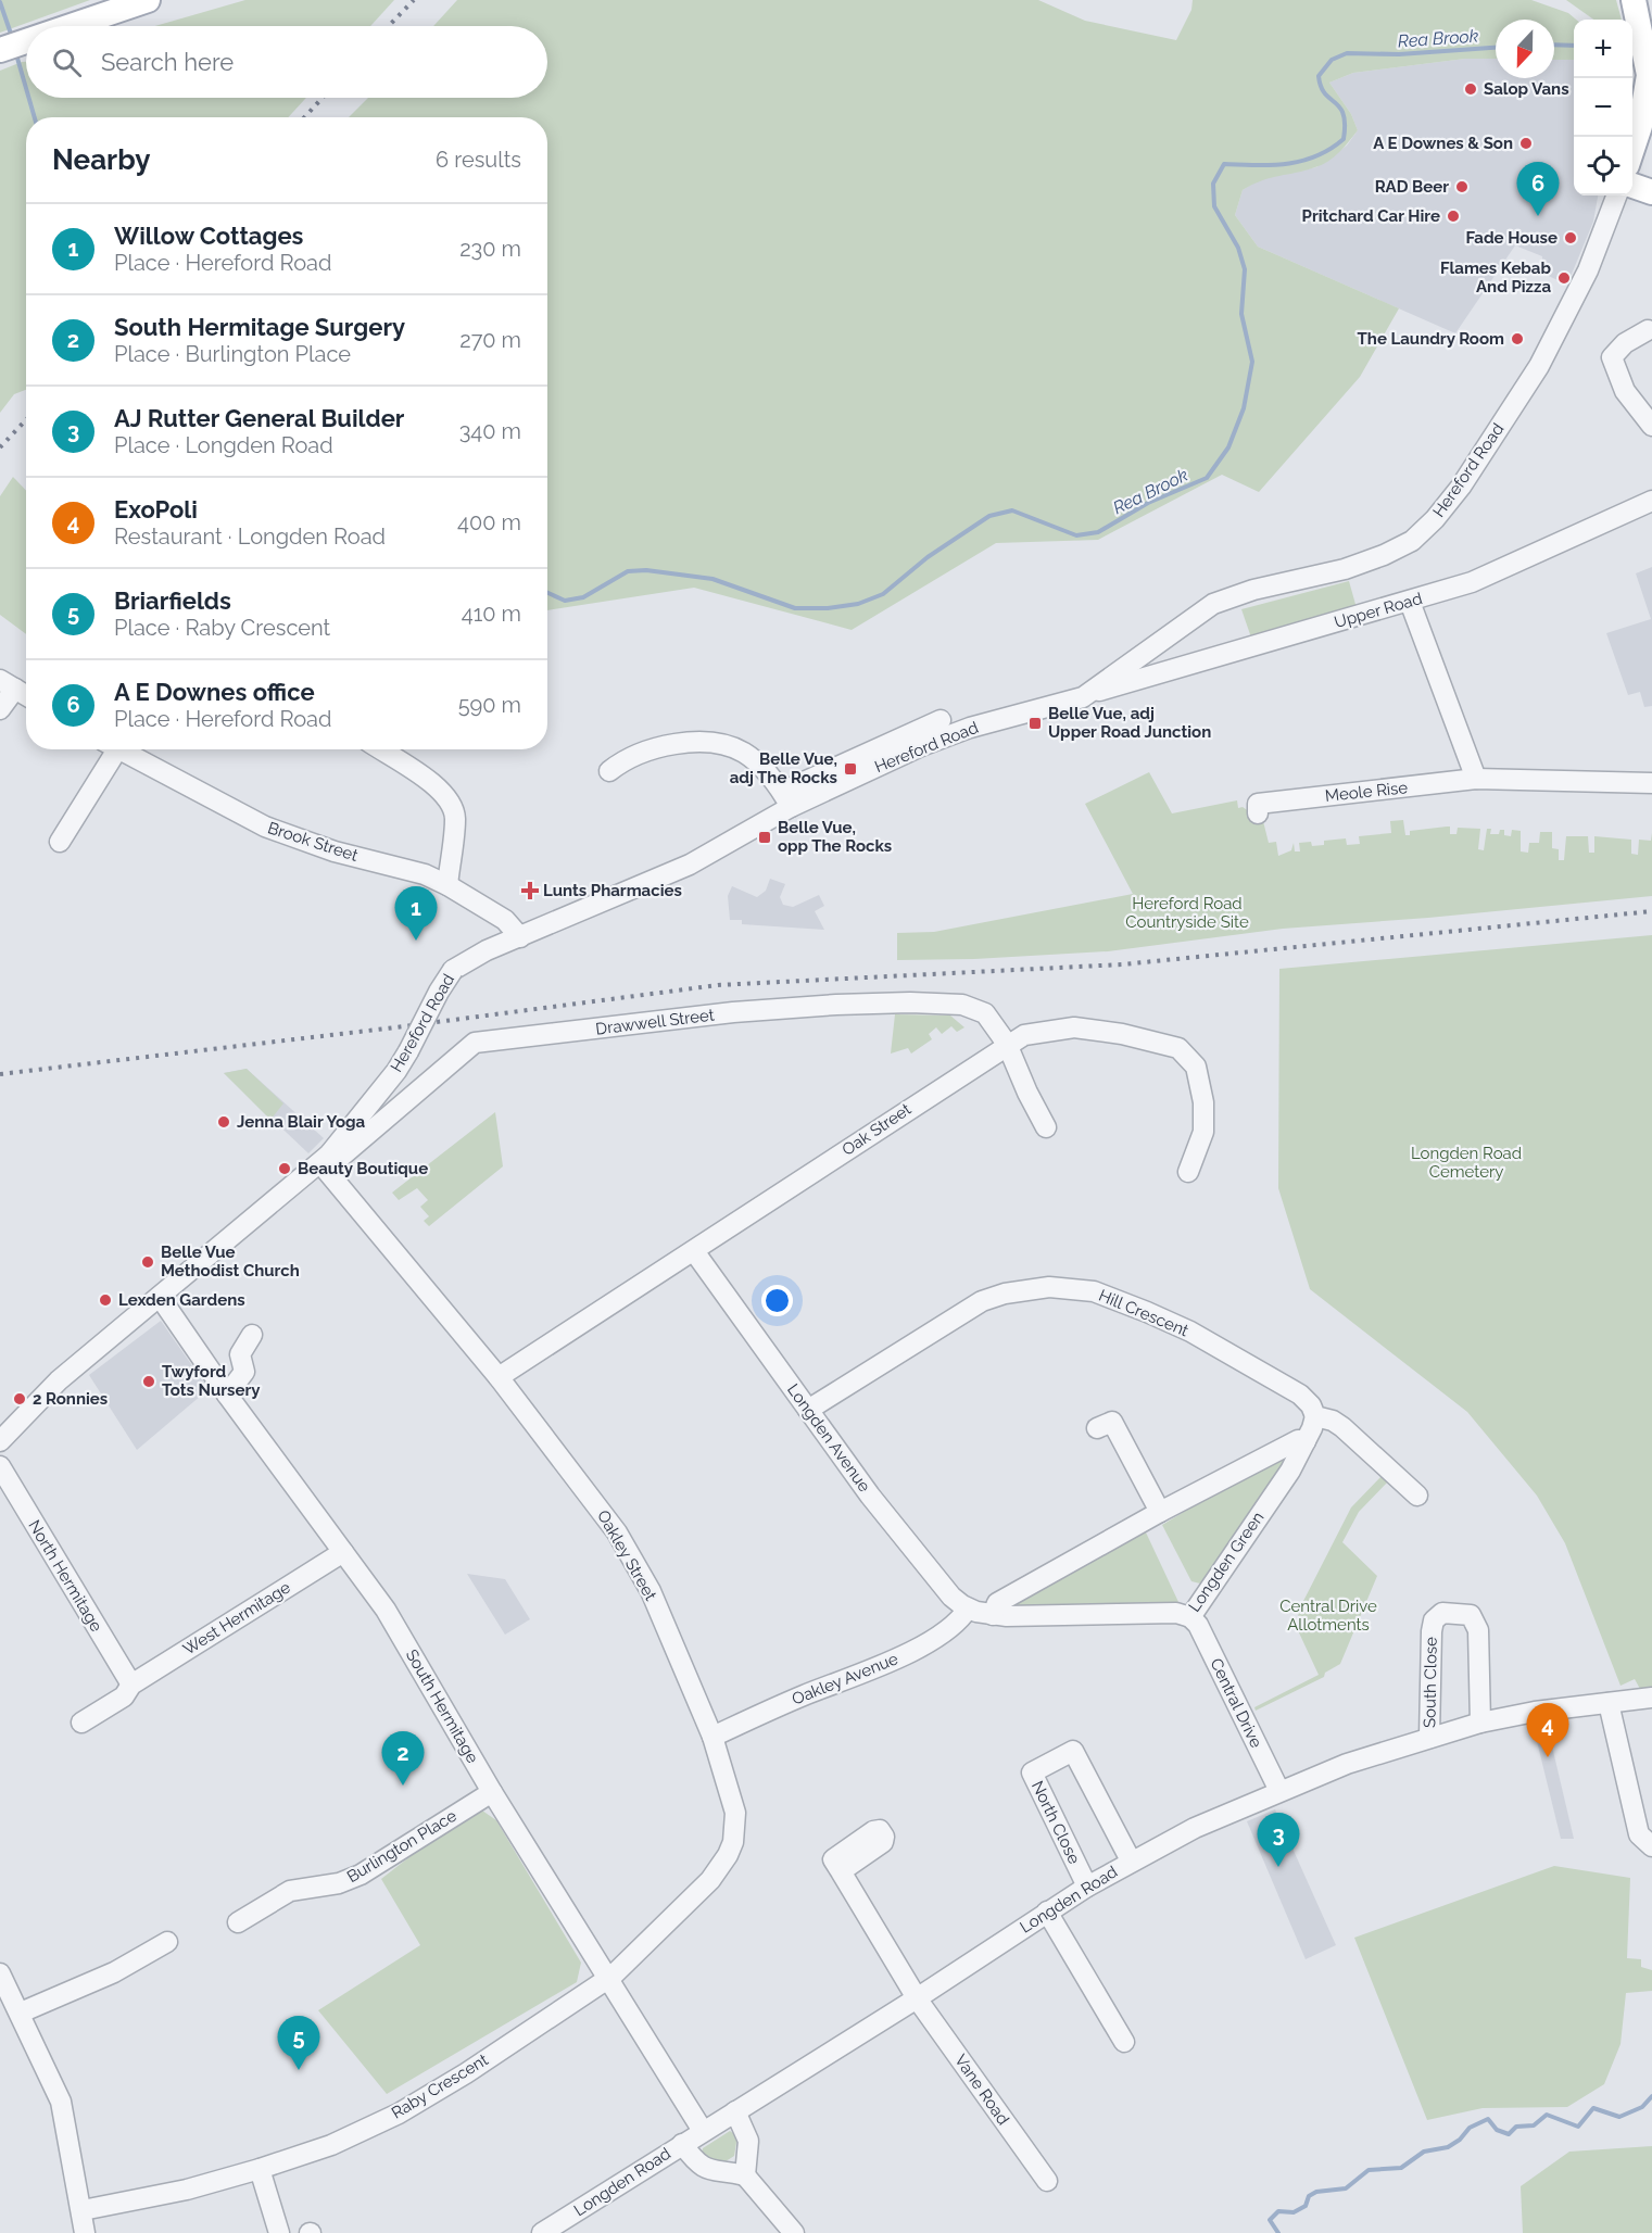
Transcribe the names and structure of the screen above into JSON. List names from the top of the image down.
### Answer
{
  "streets": {
    "street": [
      "Hereford Road",
      "Upper Road",
      "Meole Rise",
      "Brook Street",
      "Drawwell Street",
      "Oak Street",
      "Hill Crescent",
      "Longden Avenue",
      "Oakley Street",
      "Longden Green",
      "North Hermitage",
      "West Hermitage",
      "Oakley Avenue",
      "South Close",
      "Central Drive",
      "South Hermitage",
      "North Close",
      "Burlington Place",
      "Longden Road",
      "Raby Crescent",
      "Vane Road"
    ]
  },
  "crossings": [
    ["Hereford Road", "Upper Road"],
    ["Hereford Road", "Brook Street"],
    ["Hereford Road", "Drawwell Street"],
    ["Hereford Road", "Oakley Street"],
    ["Drawwell Street", "Oak Street"],
    ["Drawwell Street", "Oakley Street"],
    ["Oak Street", "Longden Avenue"],
    ["Oak Street", "Oakley Street"],
    ["Hill Crescent", "Longden Avenue"],
    ["Hill Crescent", "Longden Green"],
    ["Longden Avenue", "Longden Green"],
    ["Longden Avenue", "Oakley Avenue"],
    ["Oakley Street", "Oakley Avenue"],
    ["Oakley Street", "South Hermitage"],
    ["Oakley Street", "Raby Crescent"],
    ["Longden Green", "Oakley Avenue"],
    ["Longden Green", "Central Drive"],
    ["North Hermitage", "West Hermitage"],
    ["West Hermitage", "South Hermitage"],
    ["South Close", "Longden Road"],
    ["Central Drive", "Longden Road"],
    ["South Hermitage", "Burlington Place"],
    ["South Hermitage", "Longden Road"],
    ["South Hermitage", "Raby Crescent"],
    ["North Close", "Longden Road"],
    ["Longden Road", "Vane Road"]
  ],
  "water": ["Rea Brook"],
  "parks": ["Hereford Road Countryside Site", "Longden Road Cemetery", "Central Drive Allotments"],
  "places": {
    "other": [
      "Salop Vans",
      "A E Downes & Son",
      "RAD Beer",
      "Pritchard Car Hire",
      "Fade House",
      "Flames Kebab And Pizza",
      "The Laundry Room",
      "Jenna Blair Yoga",
      "Beauty Boutique",
      "Belle Vue Methodist Church",
      "Lexden Gardens",
      "Twyford Tots Nursery",
      "2 Ronnies"
    ],
    "transit": ["Belle Vue, adj Upper Road Junction", "Belle Vue, adj The Rocks", "Belle Vue, opp The Rocks"],
    "health": ["Lunts Pharmacies"]
  },
  "north": "bottom",
  "page": {
    "map_buttons": ["+", "−"],
    "search": "Search here",
    "heading": ["Nearby", "6 results"],
    "pins": [
      "6",
      "1",
      "4",
      "2",
      "3",
      "5"
    ],
    "list": [
      {
        "mark": "1",
        "name": "Willow Cottages",
        "note": "Place · Hereford Road",
        "value": "230 m"
      },
      {
        "mark": "2",
        "name": "South Hermitage Surgery",
        "note": "Place · Burlington Place",
        "value": "270 m"
      },
      {
        "mark": "3",
        "name": "AJ Rutter General Builder",
        "note": "Place · Longden Road",
        "value": "340 m"
      },
      {
        "mark": "4",
        "name": "ExoPoli",
        "note": "Restaurant · Longden Road",
        "value": "400 m"
      },
      {
        "mark": "5",
        "name": "Briarfields",
        "note": "Place · Raby Crescent",
        "value": "410 m"
      },
      {
        "mark": "6",
        "name": "A E Downes office",
        "note": "Place · Hereford Road",
        "value": "590 m"
      }
    ]
  }
}
